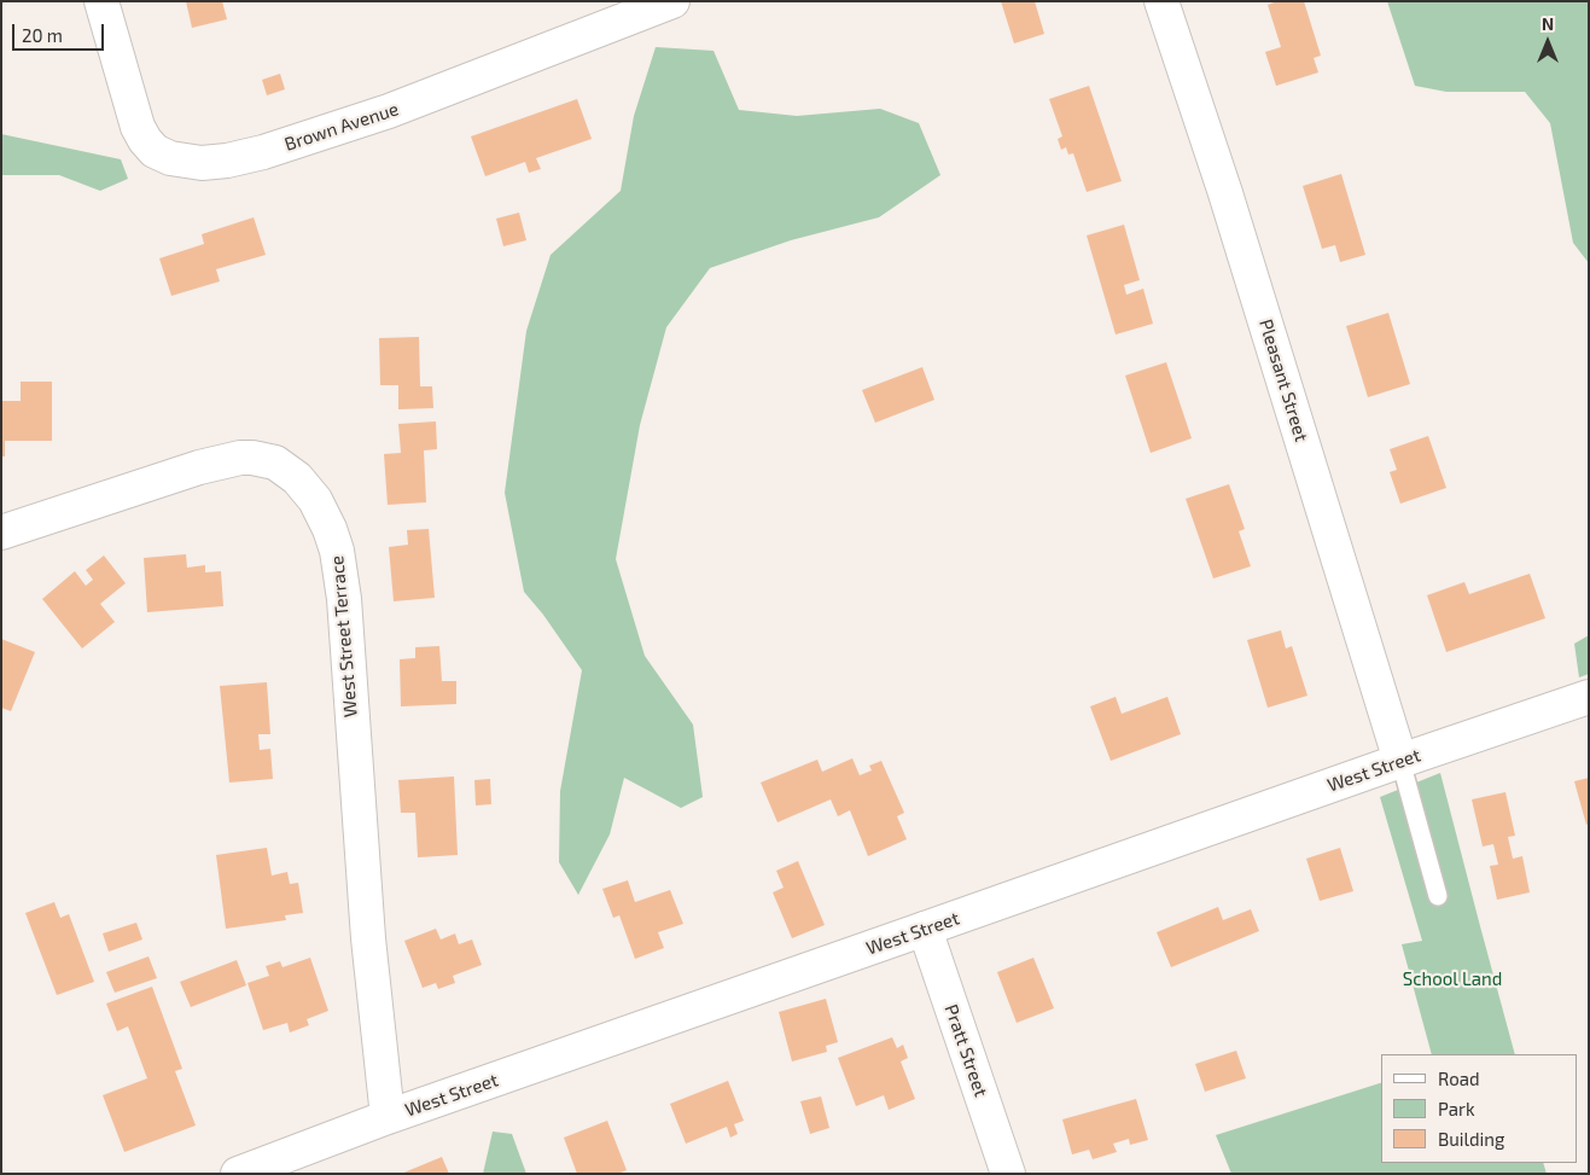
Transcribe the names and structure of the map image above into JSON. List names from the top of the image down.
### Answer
{
  "streets": {
    "street": [
      "Brown Avenue",
      "Pleasant Street",
      "West Street Terrace",
      "West Street",
      "Pratt Street"
    ]
  },
  "crossings": [
    ["Pleasant Street", "West Street"],
    ["West Street Terrace", "West Street"],
    ["West Street", "Pratt Street"]
  ],
  "parks": ["School Land"],
  "legend": ["Road", "Park", "Building"],
  "scale_bar": "20 m",
  "north": "top"
}
